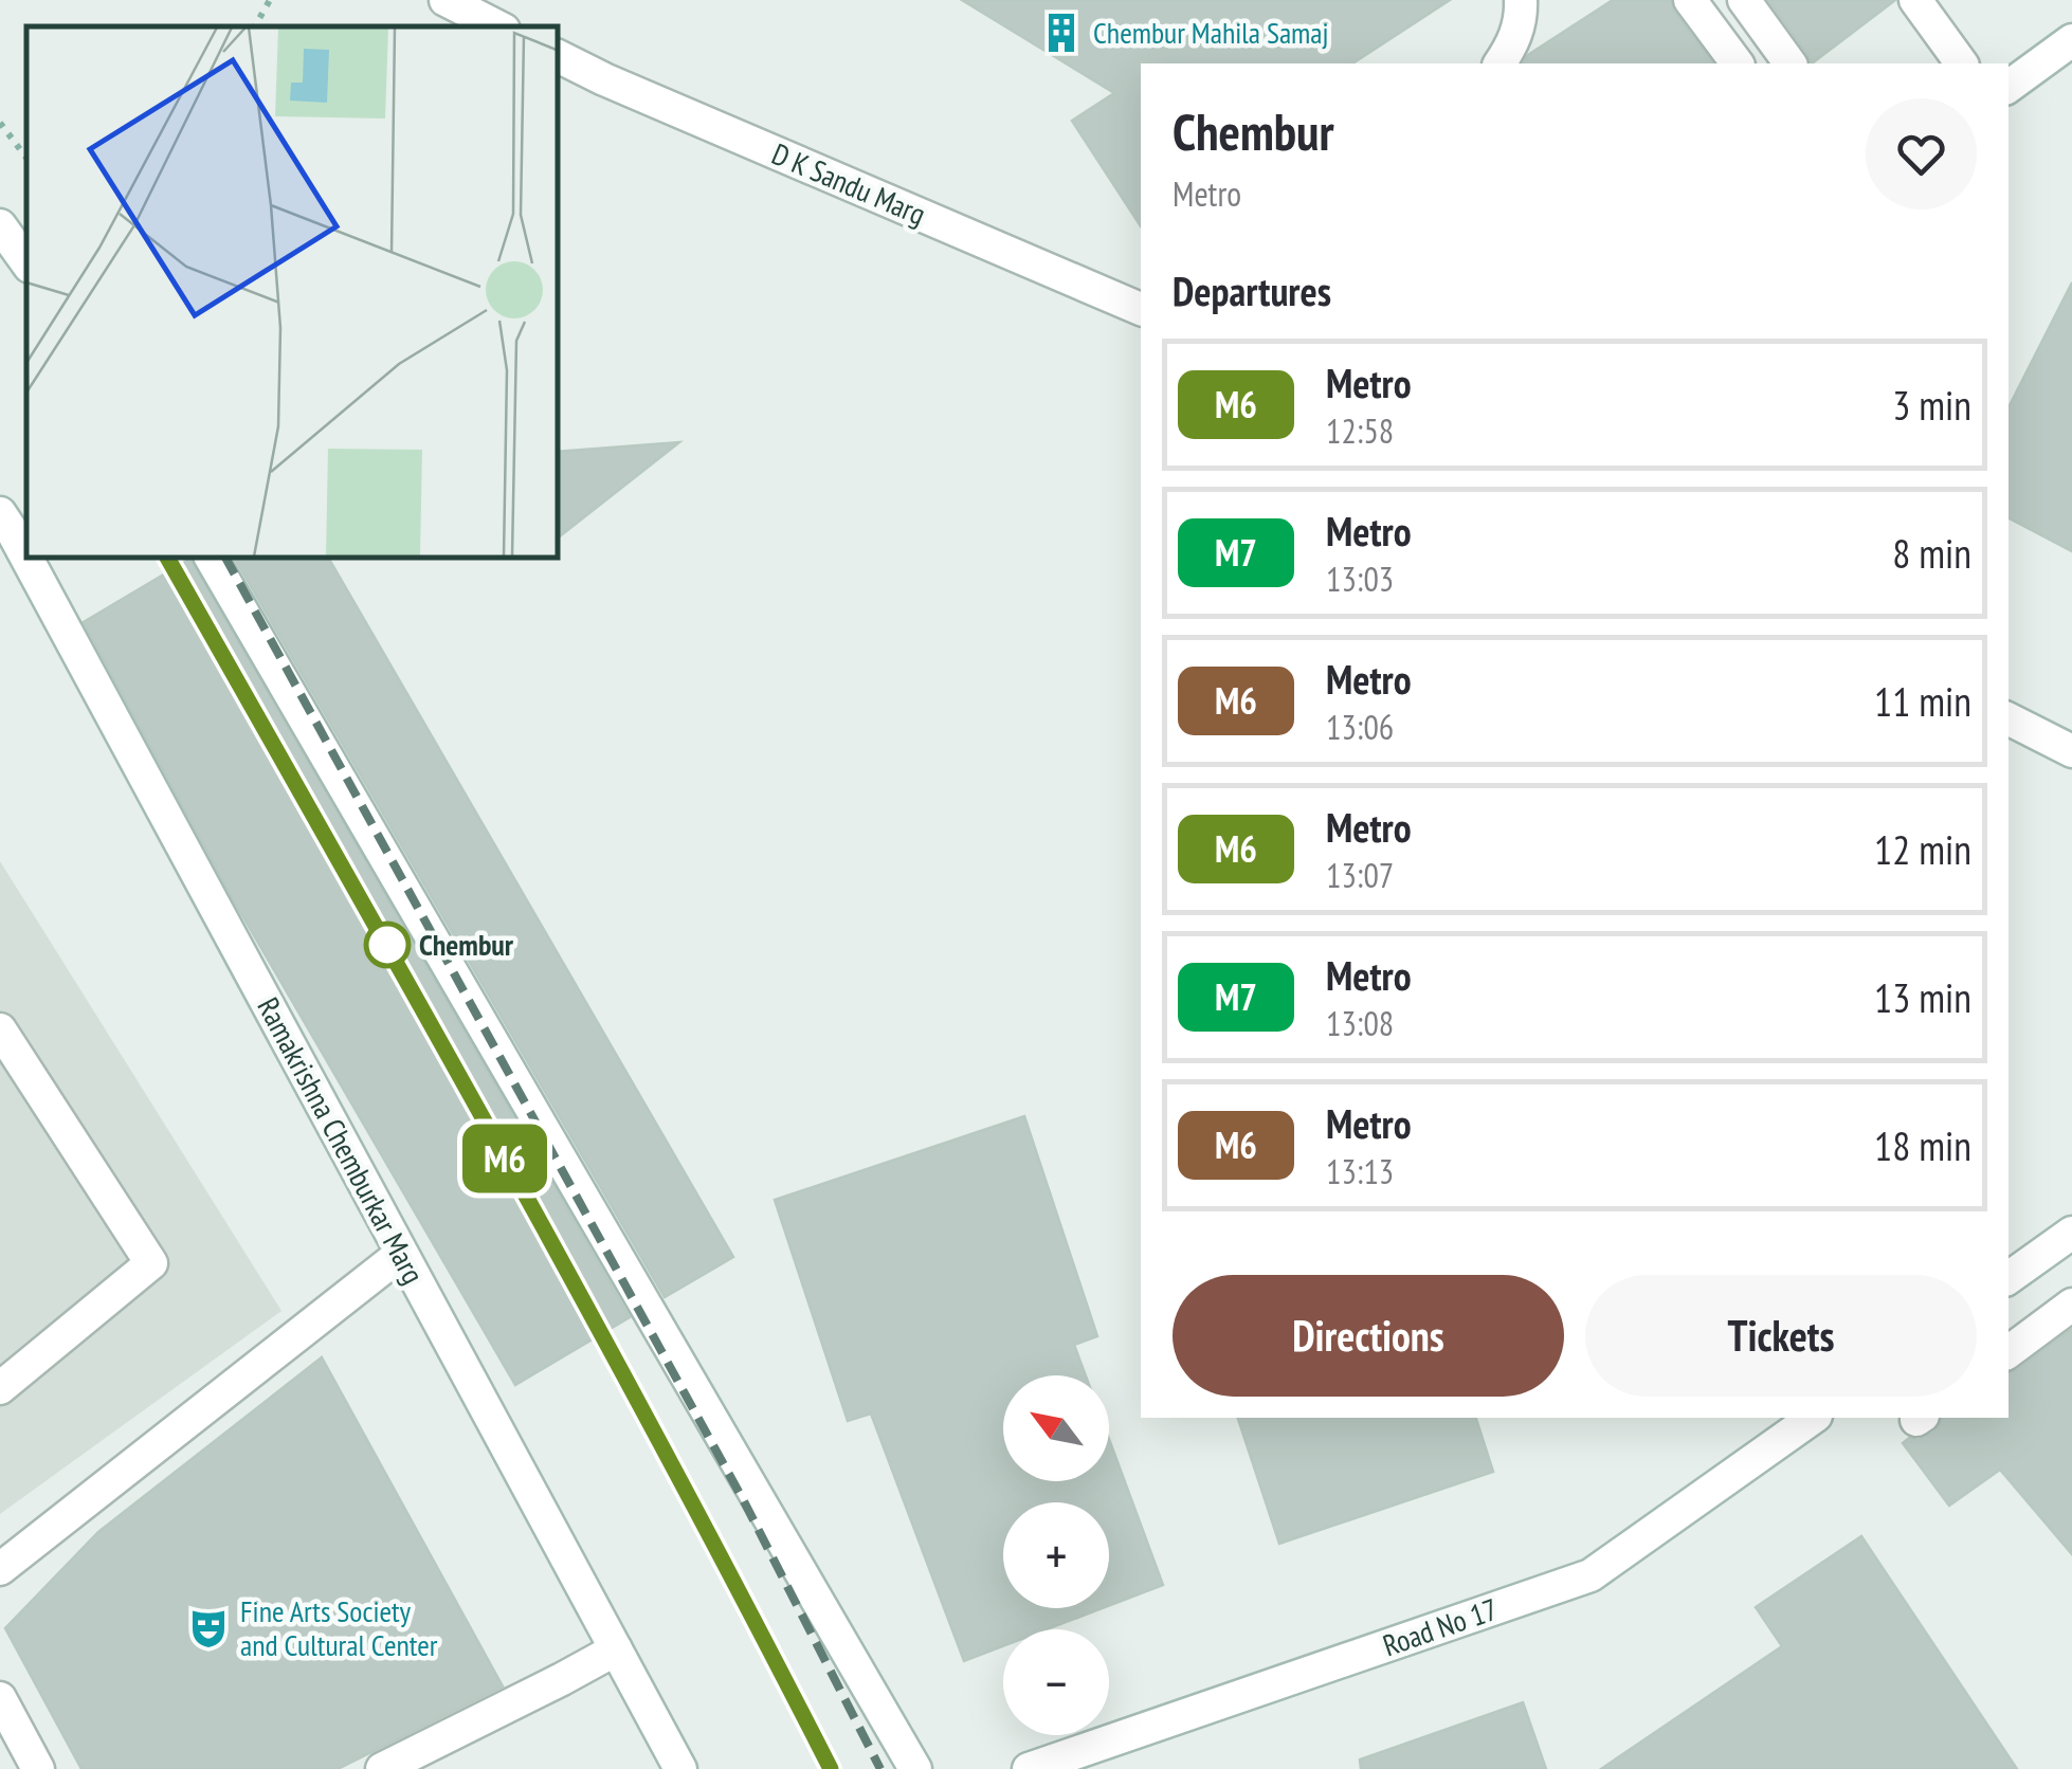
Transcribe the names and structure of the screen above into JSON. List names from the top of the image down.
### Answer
{
  "streets": {
    "main road": ["D K Sandu Marg", "Ramakrishna Chemburkar Marg", "Road No 17"]
  },
  "places": {
    "building": ["Chembur Mahila Samaj"],
    "other": ["Chembur"],
    "theatre": ["Fine Arts Society and Cultural Center"]
  },
  "lines": ["metro line M6"],
  "north": "top left",
  "page": {
    "on_map": "M6",
    "heading": [
      ["Chembur", "Metro"],
      "Departures"
    ],
    "list": [
      {
        "mark": "M6",
        "name": "Metro",
        "note": "12:58",
        "value": "3 min"
      },
      {
        "mark": "M7",
        "name": "Metro",
        "note": "13:03",
        "value": "8 min"
      },
      {
        "mark": "M6",
        "name": "Metro",
        "note": "13:06",
        "value": "11 min"
      },
      {
        "mark": "M6",
        "name": "Metro",
        "note": "13:07",
        "value": "12 min"
      },
      {
        "mark": "M7",
        "name": "Metro",
        "note": "13:08",
        "value": "13 min"
      },
      {
        "mark": "M6",
        "name": "Metro",
        "note": "13:13",
        "value": "18 min"
      }
    ],
    "buttons": ["Directions", "Tickets"],
    "map_buttons": ["+", "−"]
  }
}
